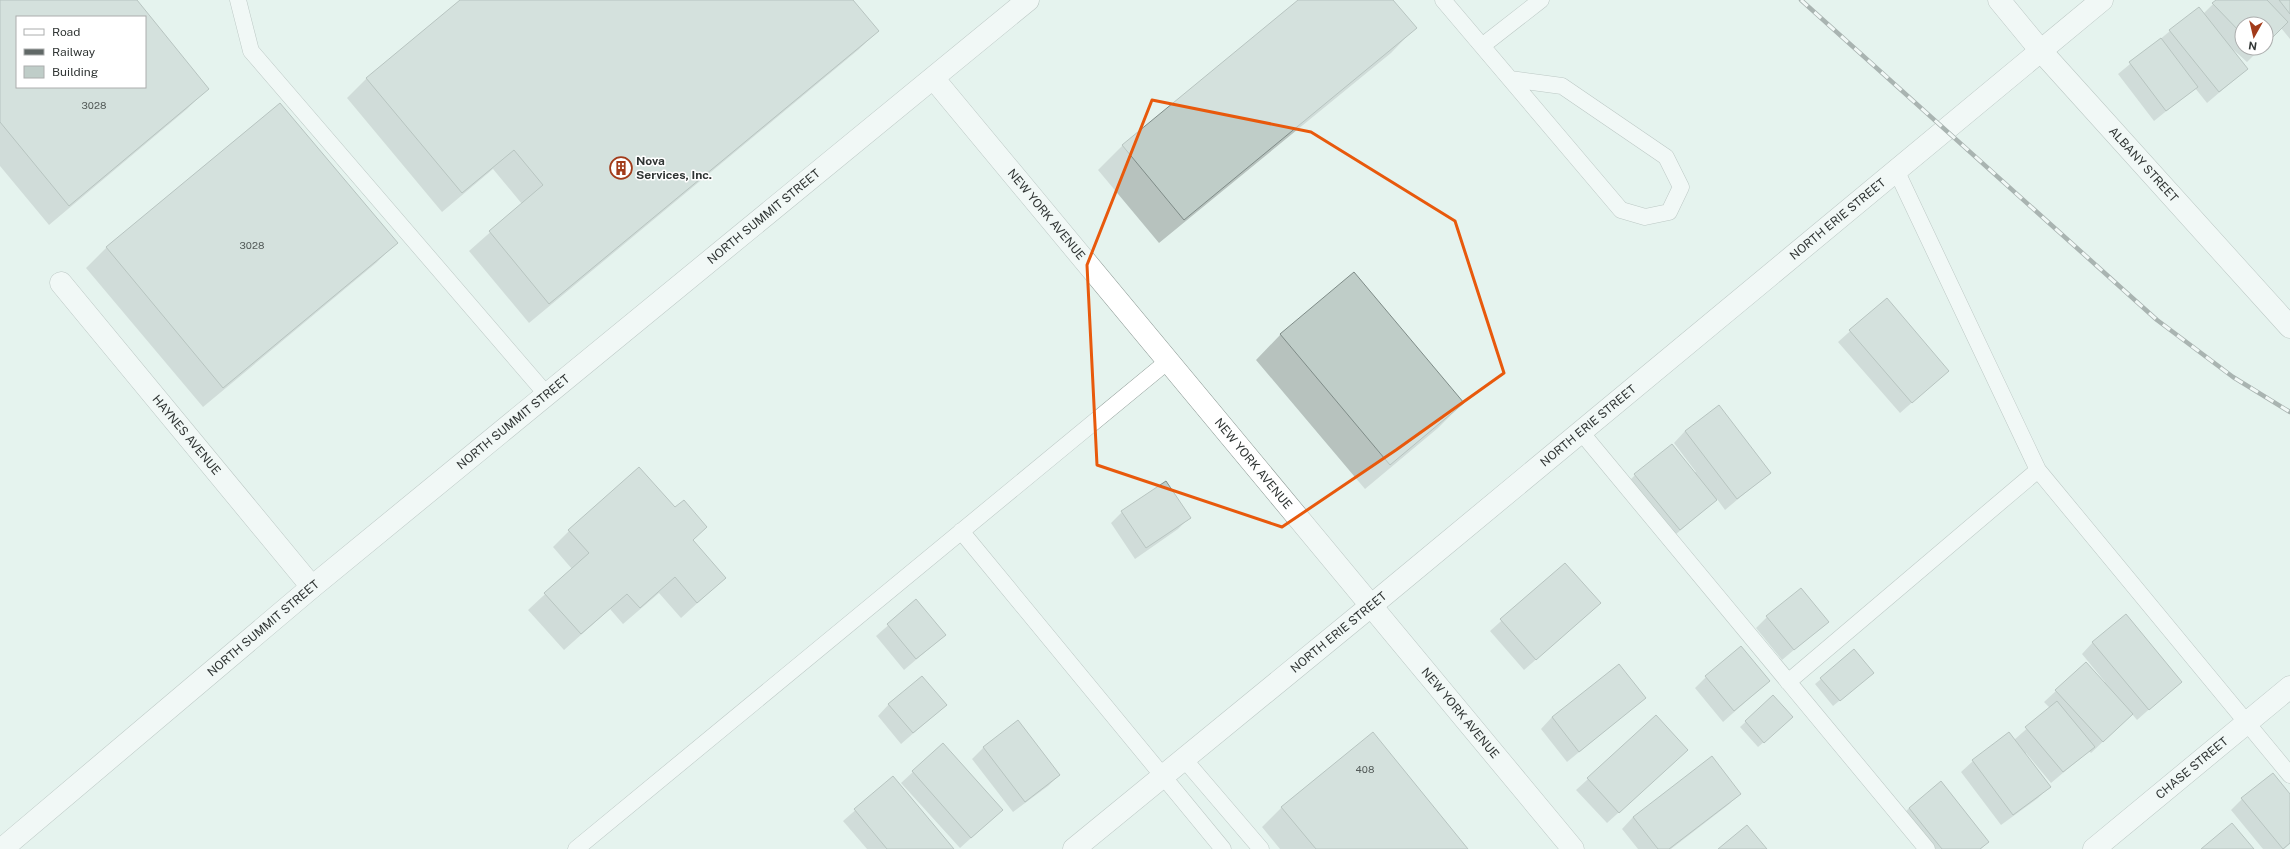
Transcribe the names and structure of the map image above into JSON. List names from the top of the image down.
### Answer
{
  "streets": {
    "street": [
      "ALBANY STREET",
      "NEW YORK AVENUE",
      "NORTH SUMMIT STREET",
      "NORTH ERIE STREET",
      "HAYNES AVENUE",
      "CHASE STREET"
    ]
  },
  "crossings": [
    ["ALBANY STREET", "NORTH ERIE STREET"],
    ["NEW YORK AVENUE", "NORTH SUMMIT STREET"],
    ["NEW YORK AVENUE", "NORTH ERIE STREET"],
    ["NORTH SUMMIT STREET", "HAYNES AVENUE"]
  ],
  "places": {
    "building": ["Nova Services, Inc."]
  },
  "house_numbers": ["3028", "3028", "408"],
  "legend": ["Road", "Railway", "Building"],
  "north": "bottom"
}
